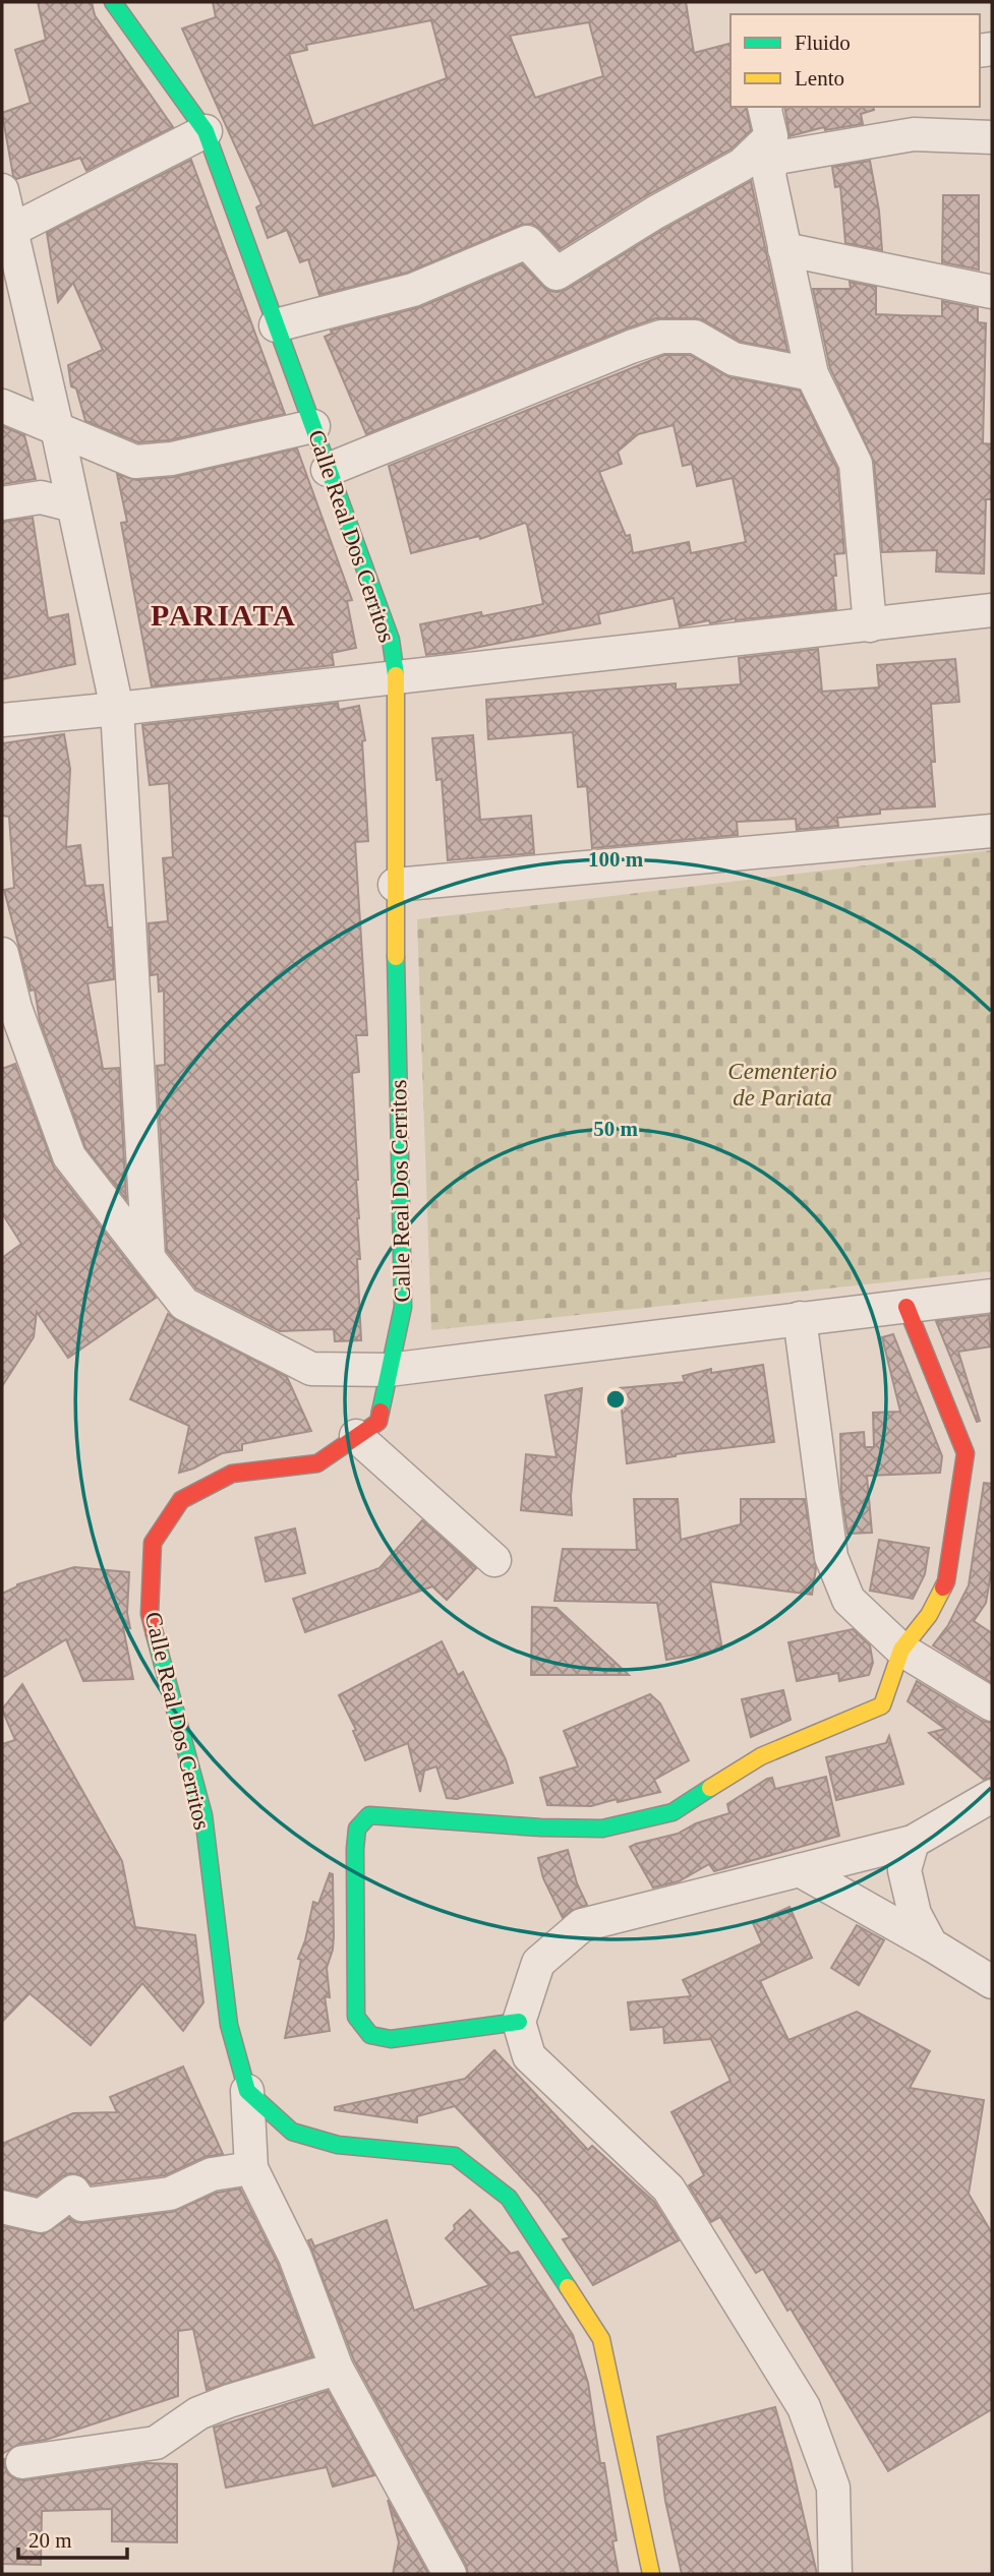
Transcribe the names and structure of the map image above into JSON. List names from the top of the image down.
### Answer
{
  "streets": {
    "street": ["Calle Real Dos Cerritos"]
  },
  "districts": ["PARIATA"],
  "parks": ["Cementerio de Pariata"],
  "legend": ["Fluido", "Lento"],
  "scale_bar": "20 m",
  "rings": ["100 m", "50 m"]
}
